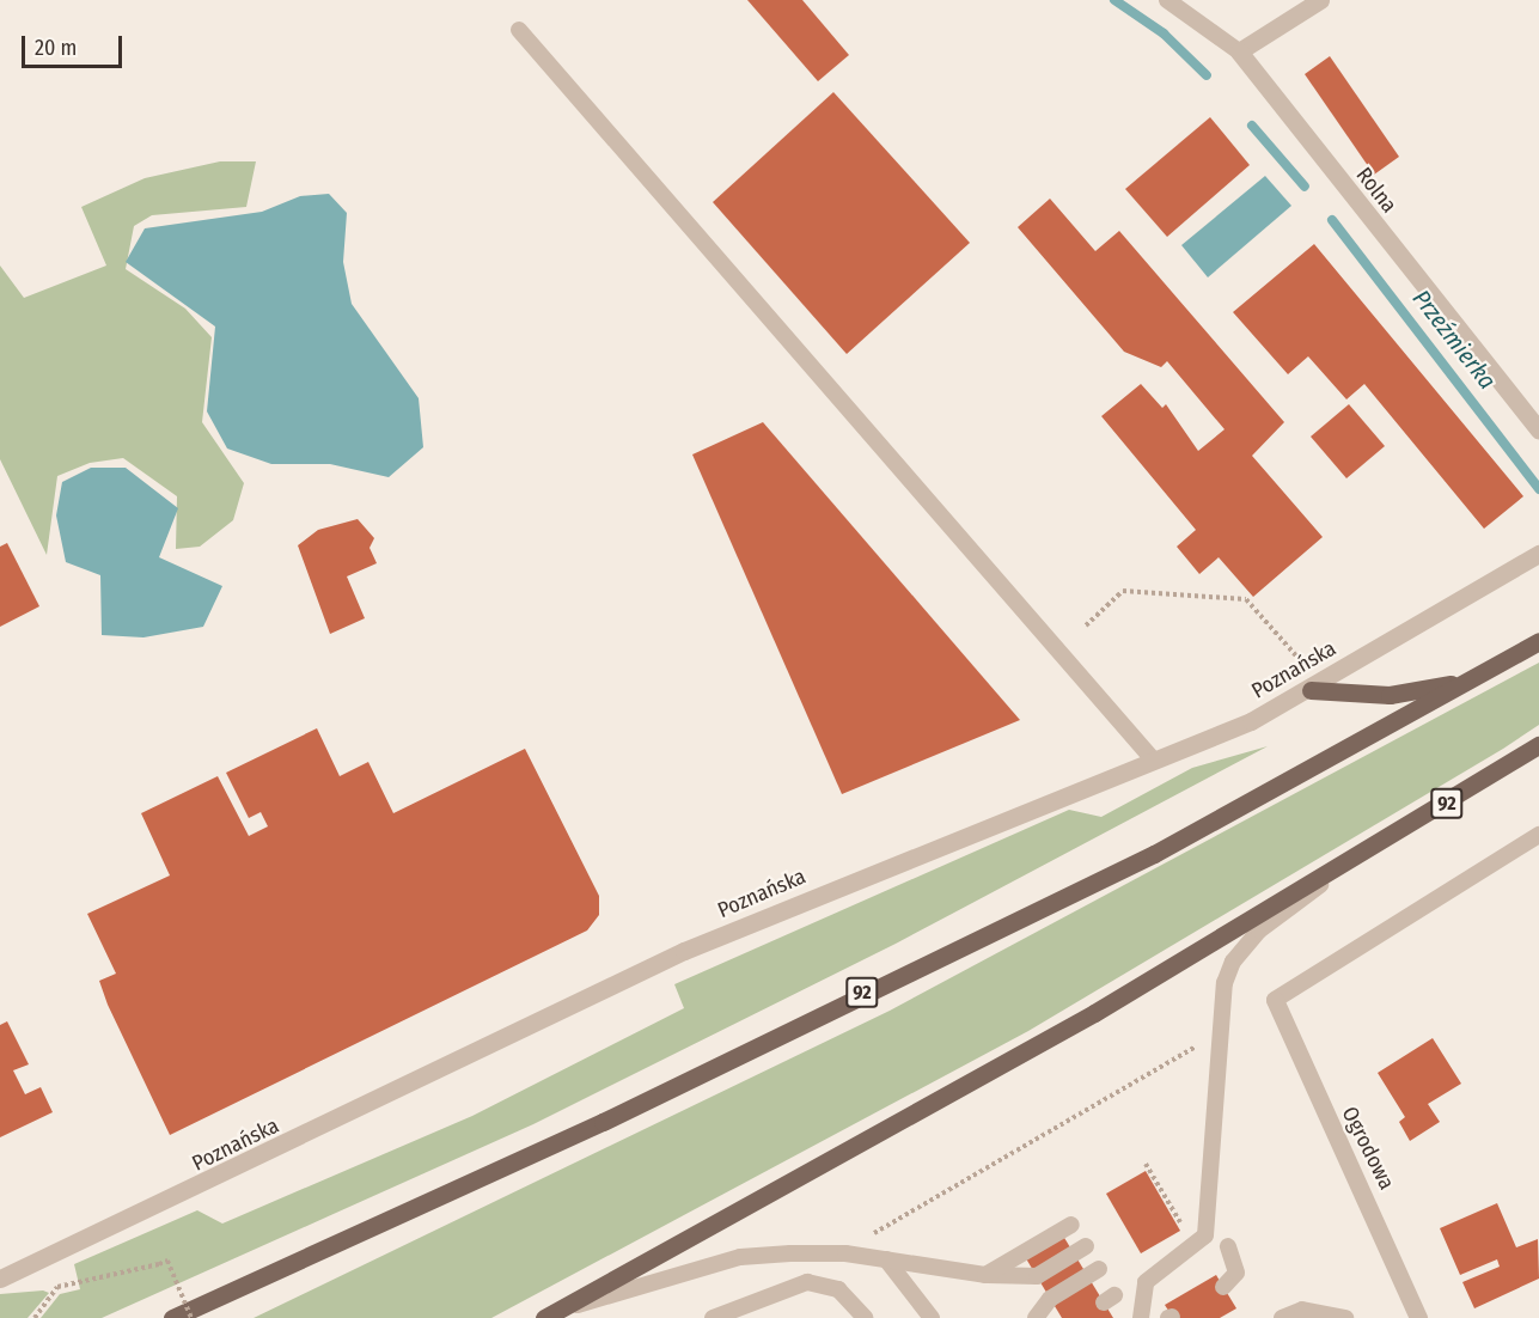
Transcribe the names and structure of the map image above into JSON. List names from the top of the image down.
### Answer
{
  "streets": {
    "main road": ["92"],
    "street": ["Rolna", "Poznańska", "Ogrodowa"]
  },
  "water": ["Przeźmierka"],
  "scale_bar": "20 m"
}
